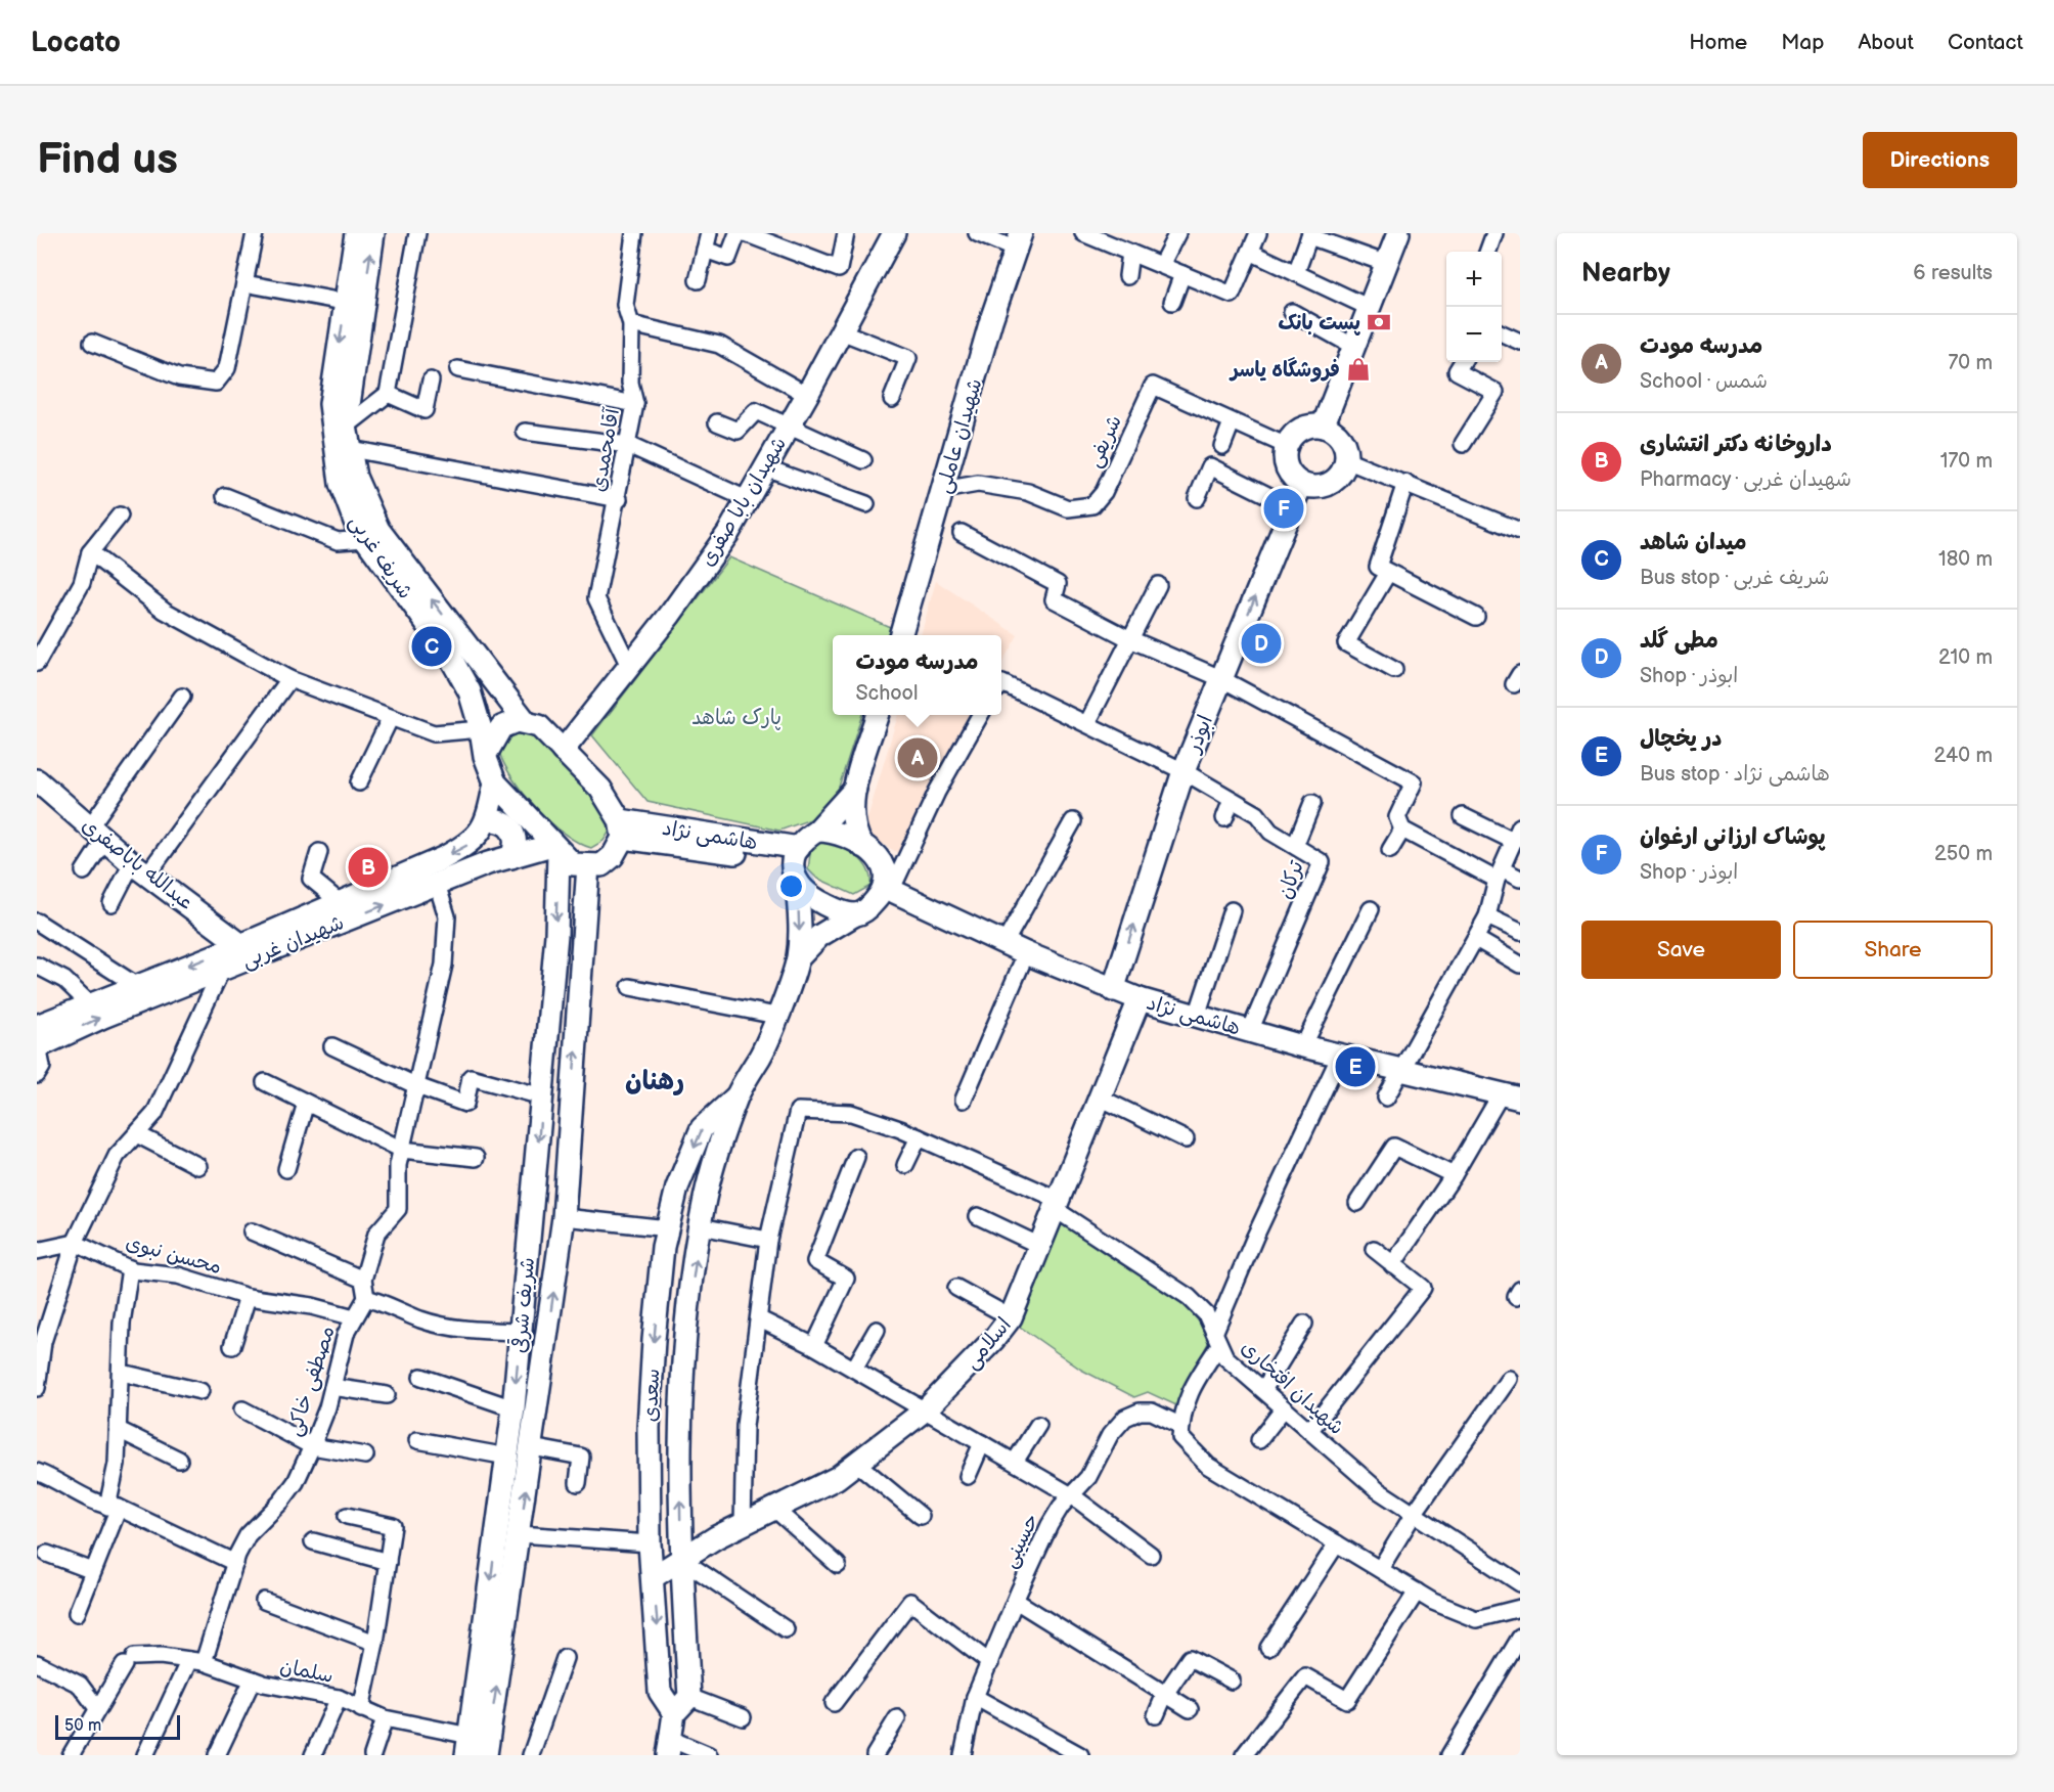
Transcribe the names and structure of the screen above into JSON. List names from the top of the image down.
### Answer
{
  "streets": {
    "main road": [
      "شهیدان عاملی",
      "شهیدان بابا صفری",
      "شریف غربی",
      "ابوذر",
      "هاشمی نژاد",
      "عبدالله باباصفری",
      "شهیدان غربی",
      "شریف شرقی",
      "اسلامی",
      "سعدی"
    ],
    "street": [
      "شریفی",
      "آقامحمدی",
      "ترکان",
      "محسن نبوی",
      "مصطفی خاکی",
      "شهیدان افتخاری",
      "حسینی",
      "سلمان"
    ]
  },
  "crossings": [
    ["شهیدان عاملی", "شریفی"],
    ["شریفی", "ابوذر"],
    ["آقامحمدی", "شهیدان بابا صفری"],
    ["شهیدان بابا صفری", "شریف غربی"],
    ["شریف غربی", "هاشمی نژاد"],
    ["شریف غربی", "شهیدان غربی"],
    ["ابوذر", "هاشمی نژاد"],
    ["ابوذر", "ترکان"],
    ["هاشمی نژاد", "ترکان"],
    ["هاشمی نژاد", "اسلامی"],
    ["عبدالله باباصفری", "شهیدان غربی"],
    ["شهیدان غربی", "شریف شرقی"],
    ["محسن نبوی", "مصطفی خاکی"],
    ["شریف شرقی", "سلمان"],
    ["اسلامی", "شهیدان افتخاری"],
    ["اسلامی", "سعدی"],
    ["مصطفی خاکی", "سلمان"]
  ],
  "one_way": ["ابوذر"],
  "districts": ["رهنان"],
  "parks": ["پارک شاهد"],
  "places": {
    "bank": ["پست بانک"],
    "shop": ["فروشگاه یاسر"]
  },
  "scale_bar": "50 m",
  "page": {
    "header": "Locato",
    "nav": [
      "Home",
      "Map",
      "About",
      "Contact"
    ],
    "buttons": [
      "Directions",
      ["Save", "Share"]
    ],
    "title": "Find us",
    "heading": ["Nearby", "6 results"],
    "map_buttons": ["+", "−"],
    "list": [
      {
        "mark": "A",
        "name": "مدرسه مودت",
        "note": "School · شمس",
        "value": "70 m"
      },
      {
        "mark": "B",
        "name": "داروخانه دکتر انتشاری",
        "note": "Pharmacy · شهیدان غربی",
        "value": "170 m"
      },
      {
        "mark": "C",
        "name": "میدان شاهد",
        "note": "Bus stop · شریف غربی",
        "value": "180 m"
      },
      {
        "mark": "D",
        "name": "مطی گلد",
        "note": "Shop · ابوذر",
        "value": "210 m"
      },
      {
        "mark": "E",
        "name": "در یخچال",
        "note": "Bus stop · هاشمی نژاد",
        "value": "240 m"
      },
      {
        "mark": "F",
        "name": "پوشاک ارزانی ارغوان",
        "note": "Shop · ابوذر",
        "value": "250 m"
      }
    ],
    "pins": [
      "F",
      "D",
      "C",
      "A",
      "B",
      "E"
    ],
    "popup": ["مدرسه مودت", "School"],
    "scale": "50 m"
  }
}
